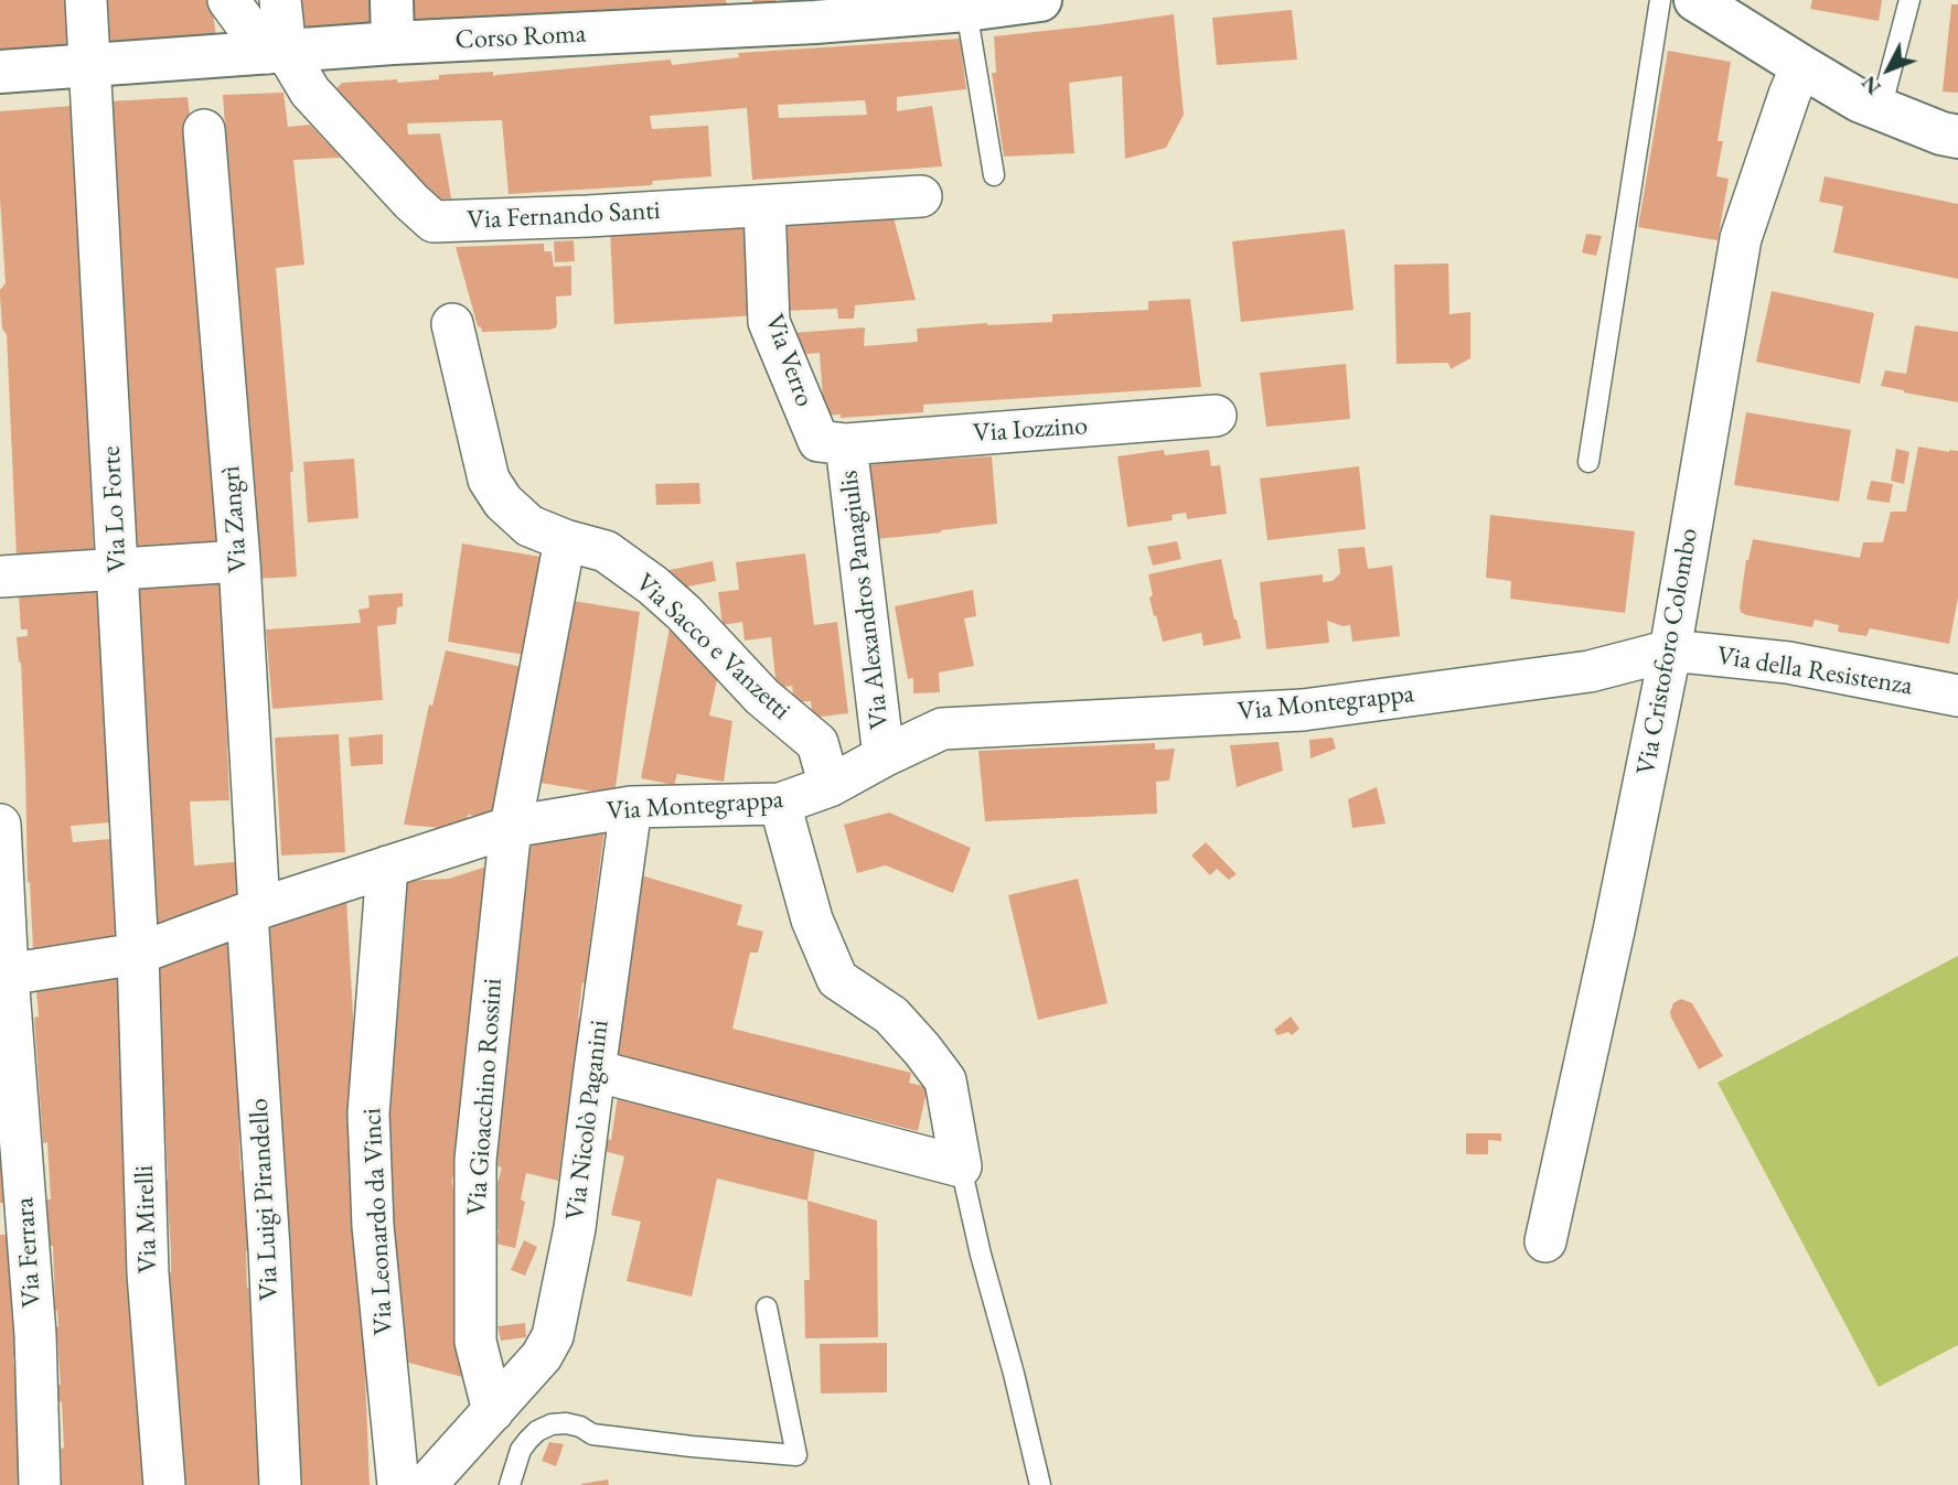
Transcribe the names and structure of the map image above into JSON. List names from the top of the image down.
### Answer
{
  "streets": {
    "street": [
      "Corso Roma",
      "Via Fernando Santi",
      "Via Verro",
      "Via Iozzino",
      "Via Lo Forte",
      "Via Zangrì",
      "Via Alexandros Panagiulis",
      "Via Sacco e Vanzetti",
      "Via Cristoforo Colombo",
      "Via della Resistenza",
      "Via Montegrappa",
      "Via Gioacchino Rossini",
      "Via Nicolò Paganini",
      "Via Luigi Pirandello",
      "Via Mirelli",
      "Via Leonardo da Vinci",
      "Via Ferrara"
    ]
  },
  "crossings": [
    ["Corso Roma", "Via Fernando Santi"],
    ["Corso Roma", "Via Lo Forte"],
    ["Via Fernando Santi", "Via Verro"],
    ["Via Verro", "Via Iozzino"],
    ["Via Verro", "Via Alexandros Panagiulis"],
    ["Via Iozzino", "Via Alexandros Panagiulis"],
    ["Via Lo Forte", "Via Montegrappa"],
    ["Via Lo Forte", "Via Mirelli"],
    ["Via Zangrì", "Via Montegrappa"],
    ["Via Zangrì", "Via Luigi Pirandello"],
    ["Via Alexandros Panagiulis", "Via Montegrappa"],
    ["Via Sacco e Vanzetti", "Via Montegrappa"],
    ["Via Cristoforo Colombo", "Via della Resistenza"],
    ["Via Cristoforo Colombo", "Via Montegrappa"],
    ["Via della Resistenza", "Via Montegrappa"],
    ["Via Montegrappa", "Via Gioacchino Rossini"],
    ["Via Montegrappa", "Via Nicolò Paganini"],
    ["Via Montegrappa", "Via Luigi Pirandello"],
    ["Via Montegrappa", "Via Mirelli"],
    ["Via Montegrappa", "Via Leonardo da Vinci"],
    ["Via Montegrappa", "Via Ferrara"],
    ["Via Gioacchino Rossini", "Via Nicolò Paganini"]
  ],
  "north": "bottom left"
}
